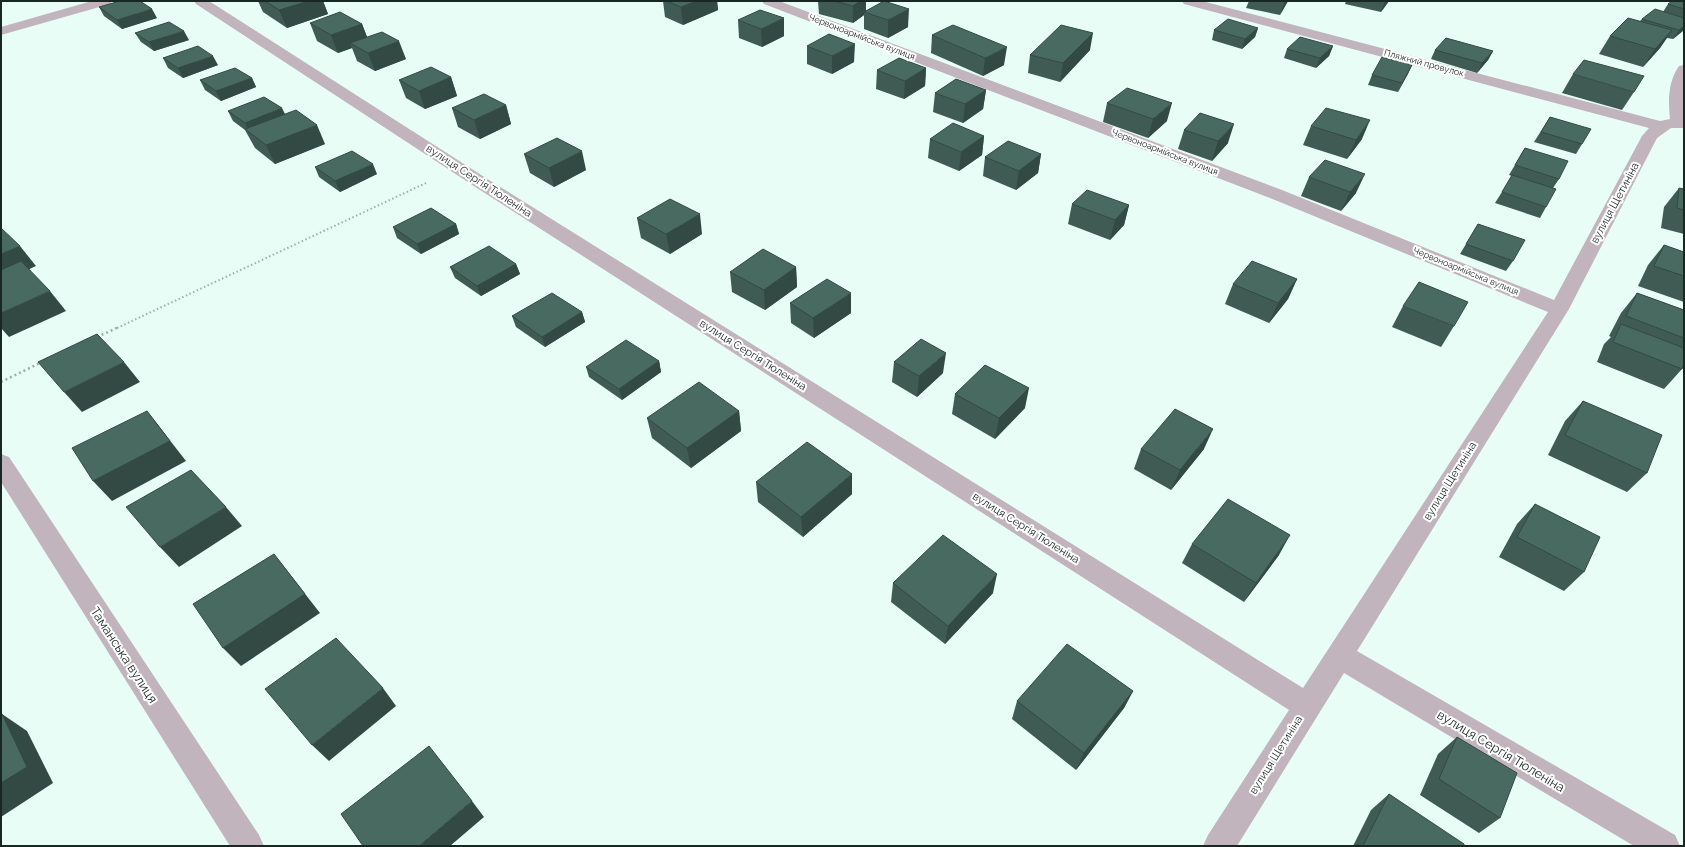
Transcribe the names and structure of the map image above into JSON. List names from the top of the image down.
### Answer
{
  "streets": {
    "street": [
      "Червоноармійська вулиця",
      "Пляжний провулок",
      "вулиця Сергія Тюленіна",
      "вулиця Щетиніна",
      "Таманська вулиця"
    ]
  },
  "crossings": [
    ["Червоноармійська вулиця", "вулиця Щетиніна"],
    ["Пляжний провулок", "вулиця Щетиніна"],
    ["вулиця Сергія Тюленіна", "вулиця Щетиніна"]
  ]
}
